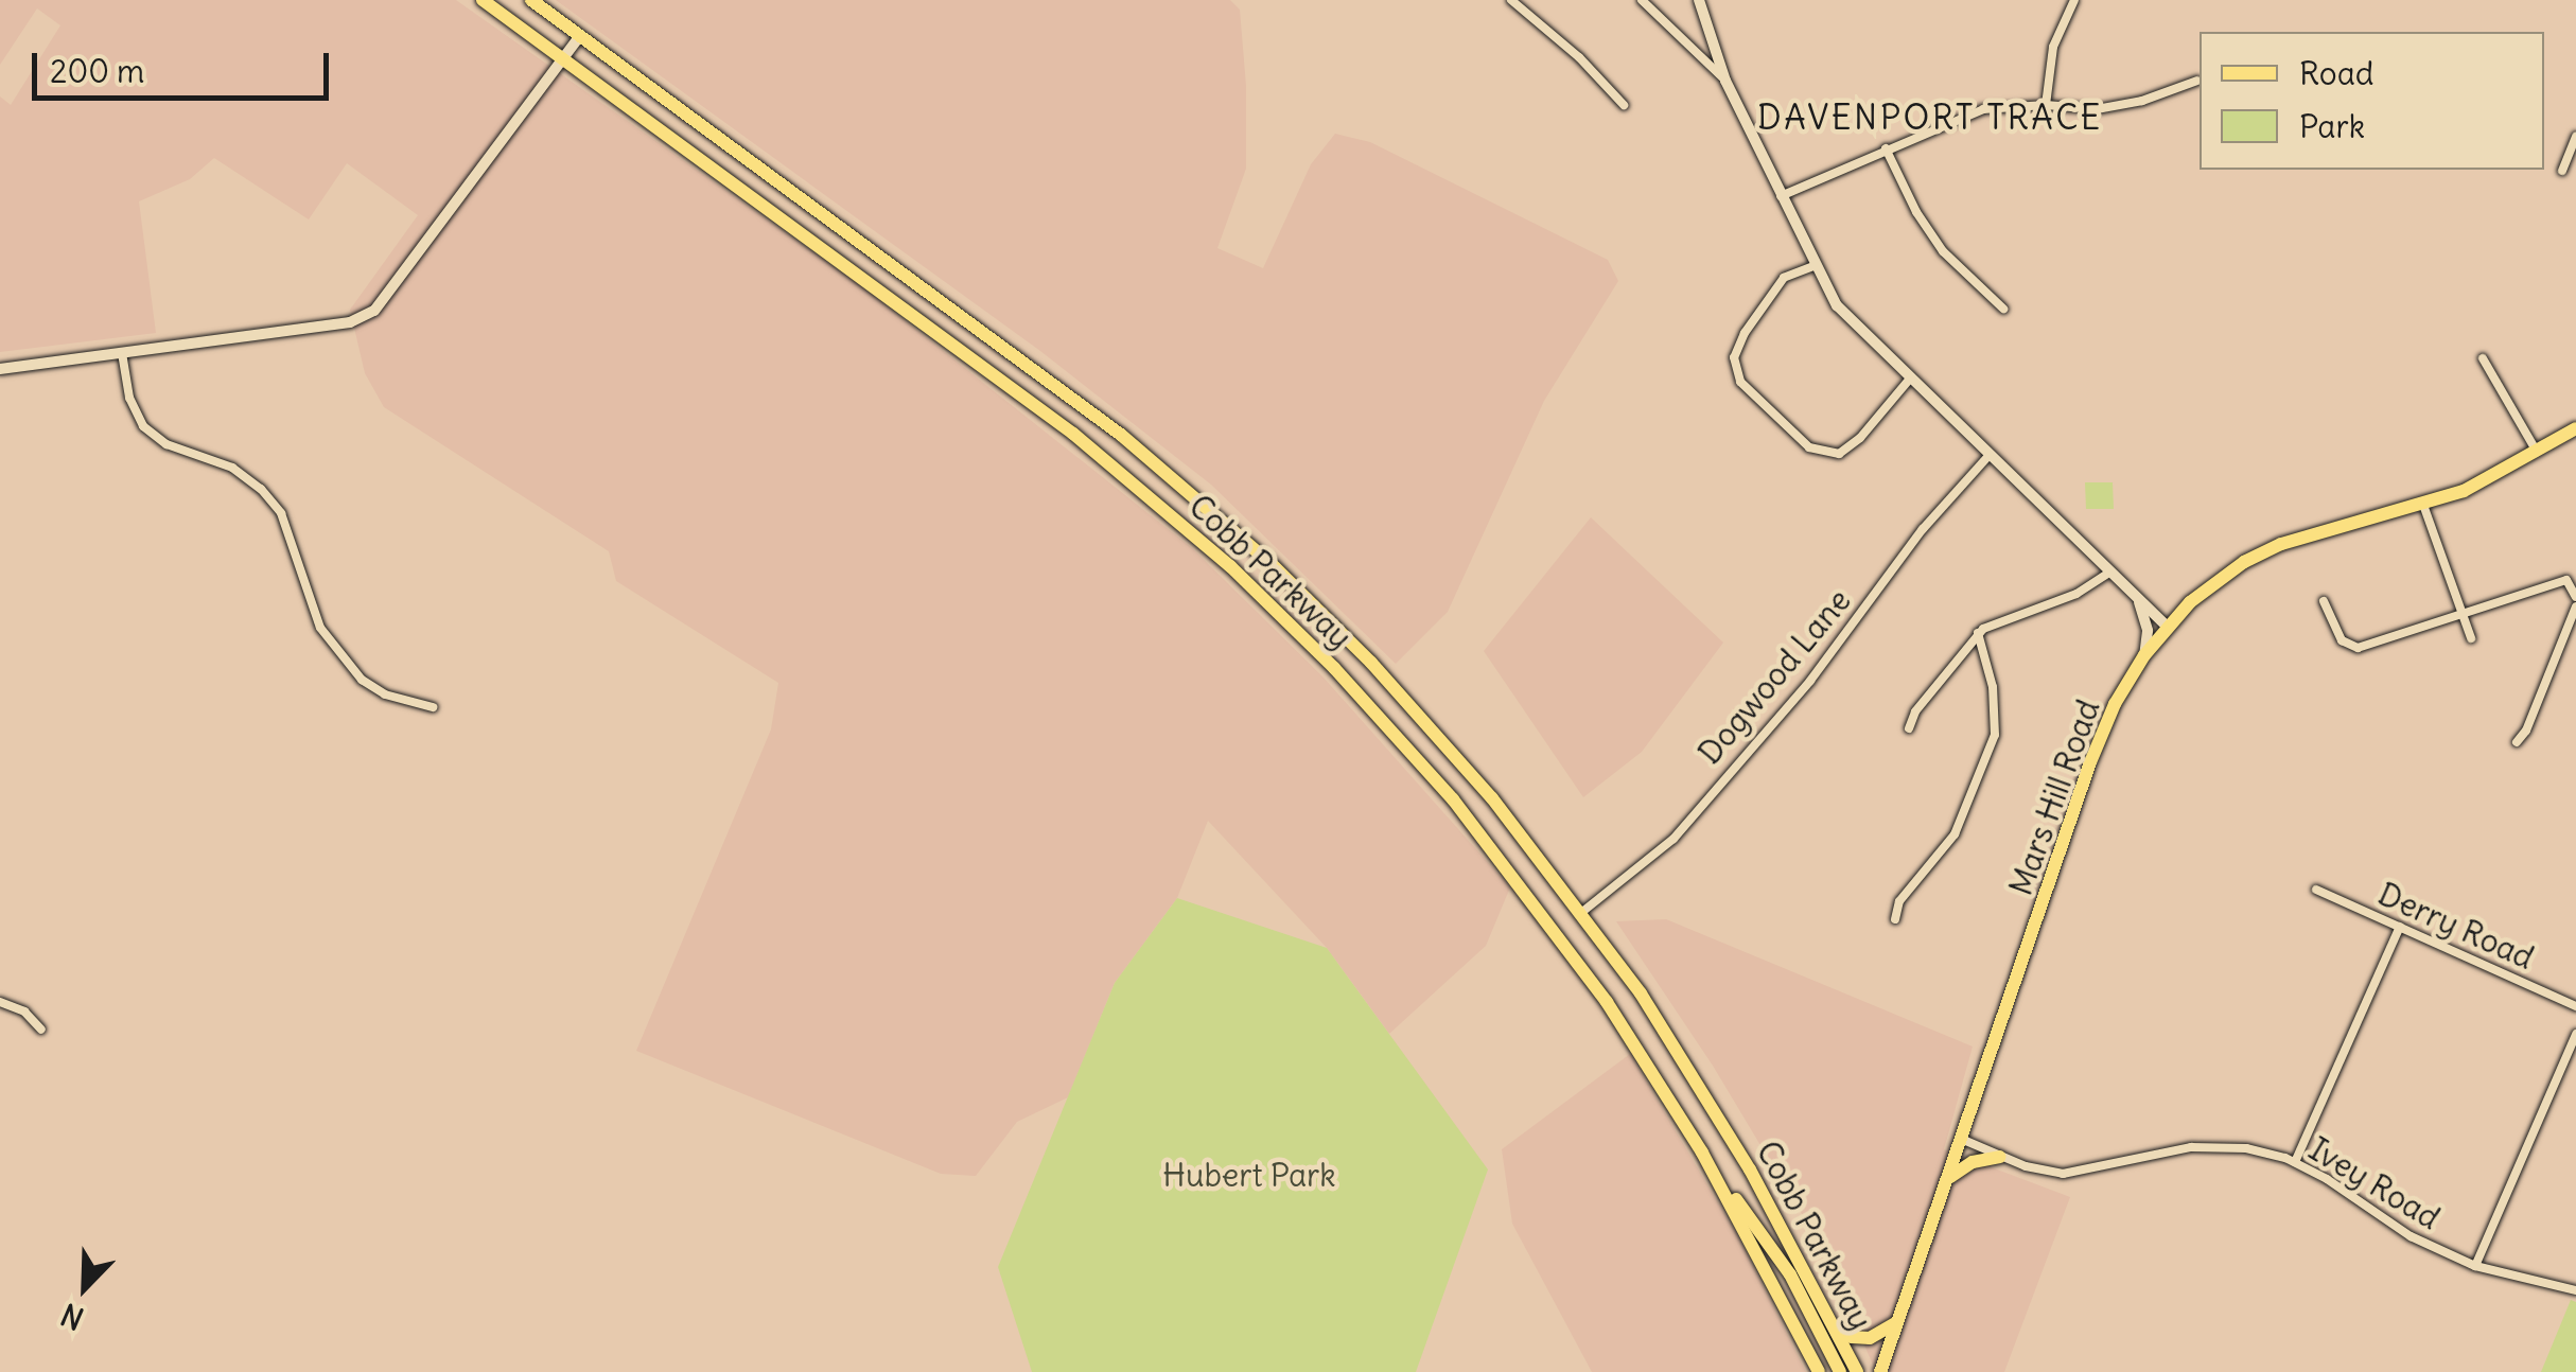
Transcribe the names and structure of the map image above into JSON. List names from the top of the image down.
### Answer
{
  "streets": {
    "main road": ["Cobb Parkway", "Mars Hill Road"],
    "street": ["Dogwood Lane", "Derry Road", "Ivey Road"]
  },
  "crossings": [
    ["Cobb Parkway", "Dogwood Lane"],
    ["Mars Hill Road", "Ivey Road"]
  ],
  "districts": ["DAVENPORT TRACE"],
  "parks": ["Hubert Park"],
  "legend": ["Road", "Park"],
  "scale_bar": "200 m",
  "north": "bottom left"
}
